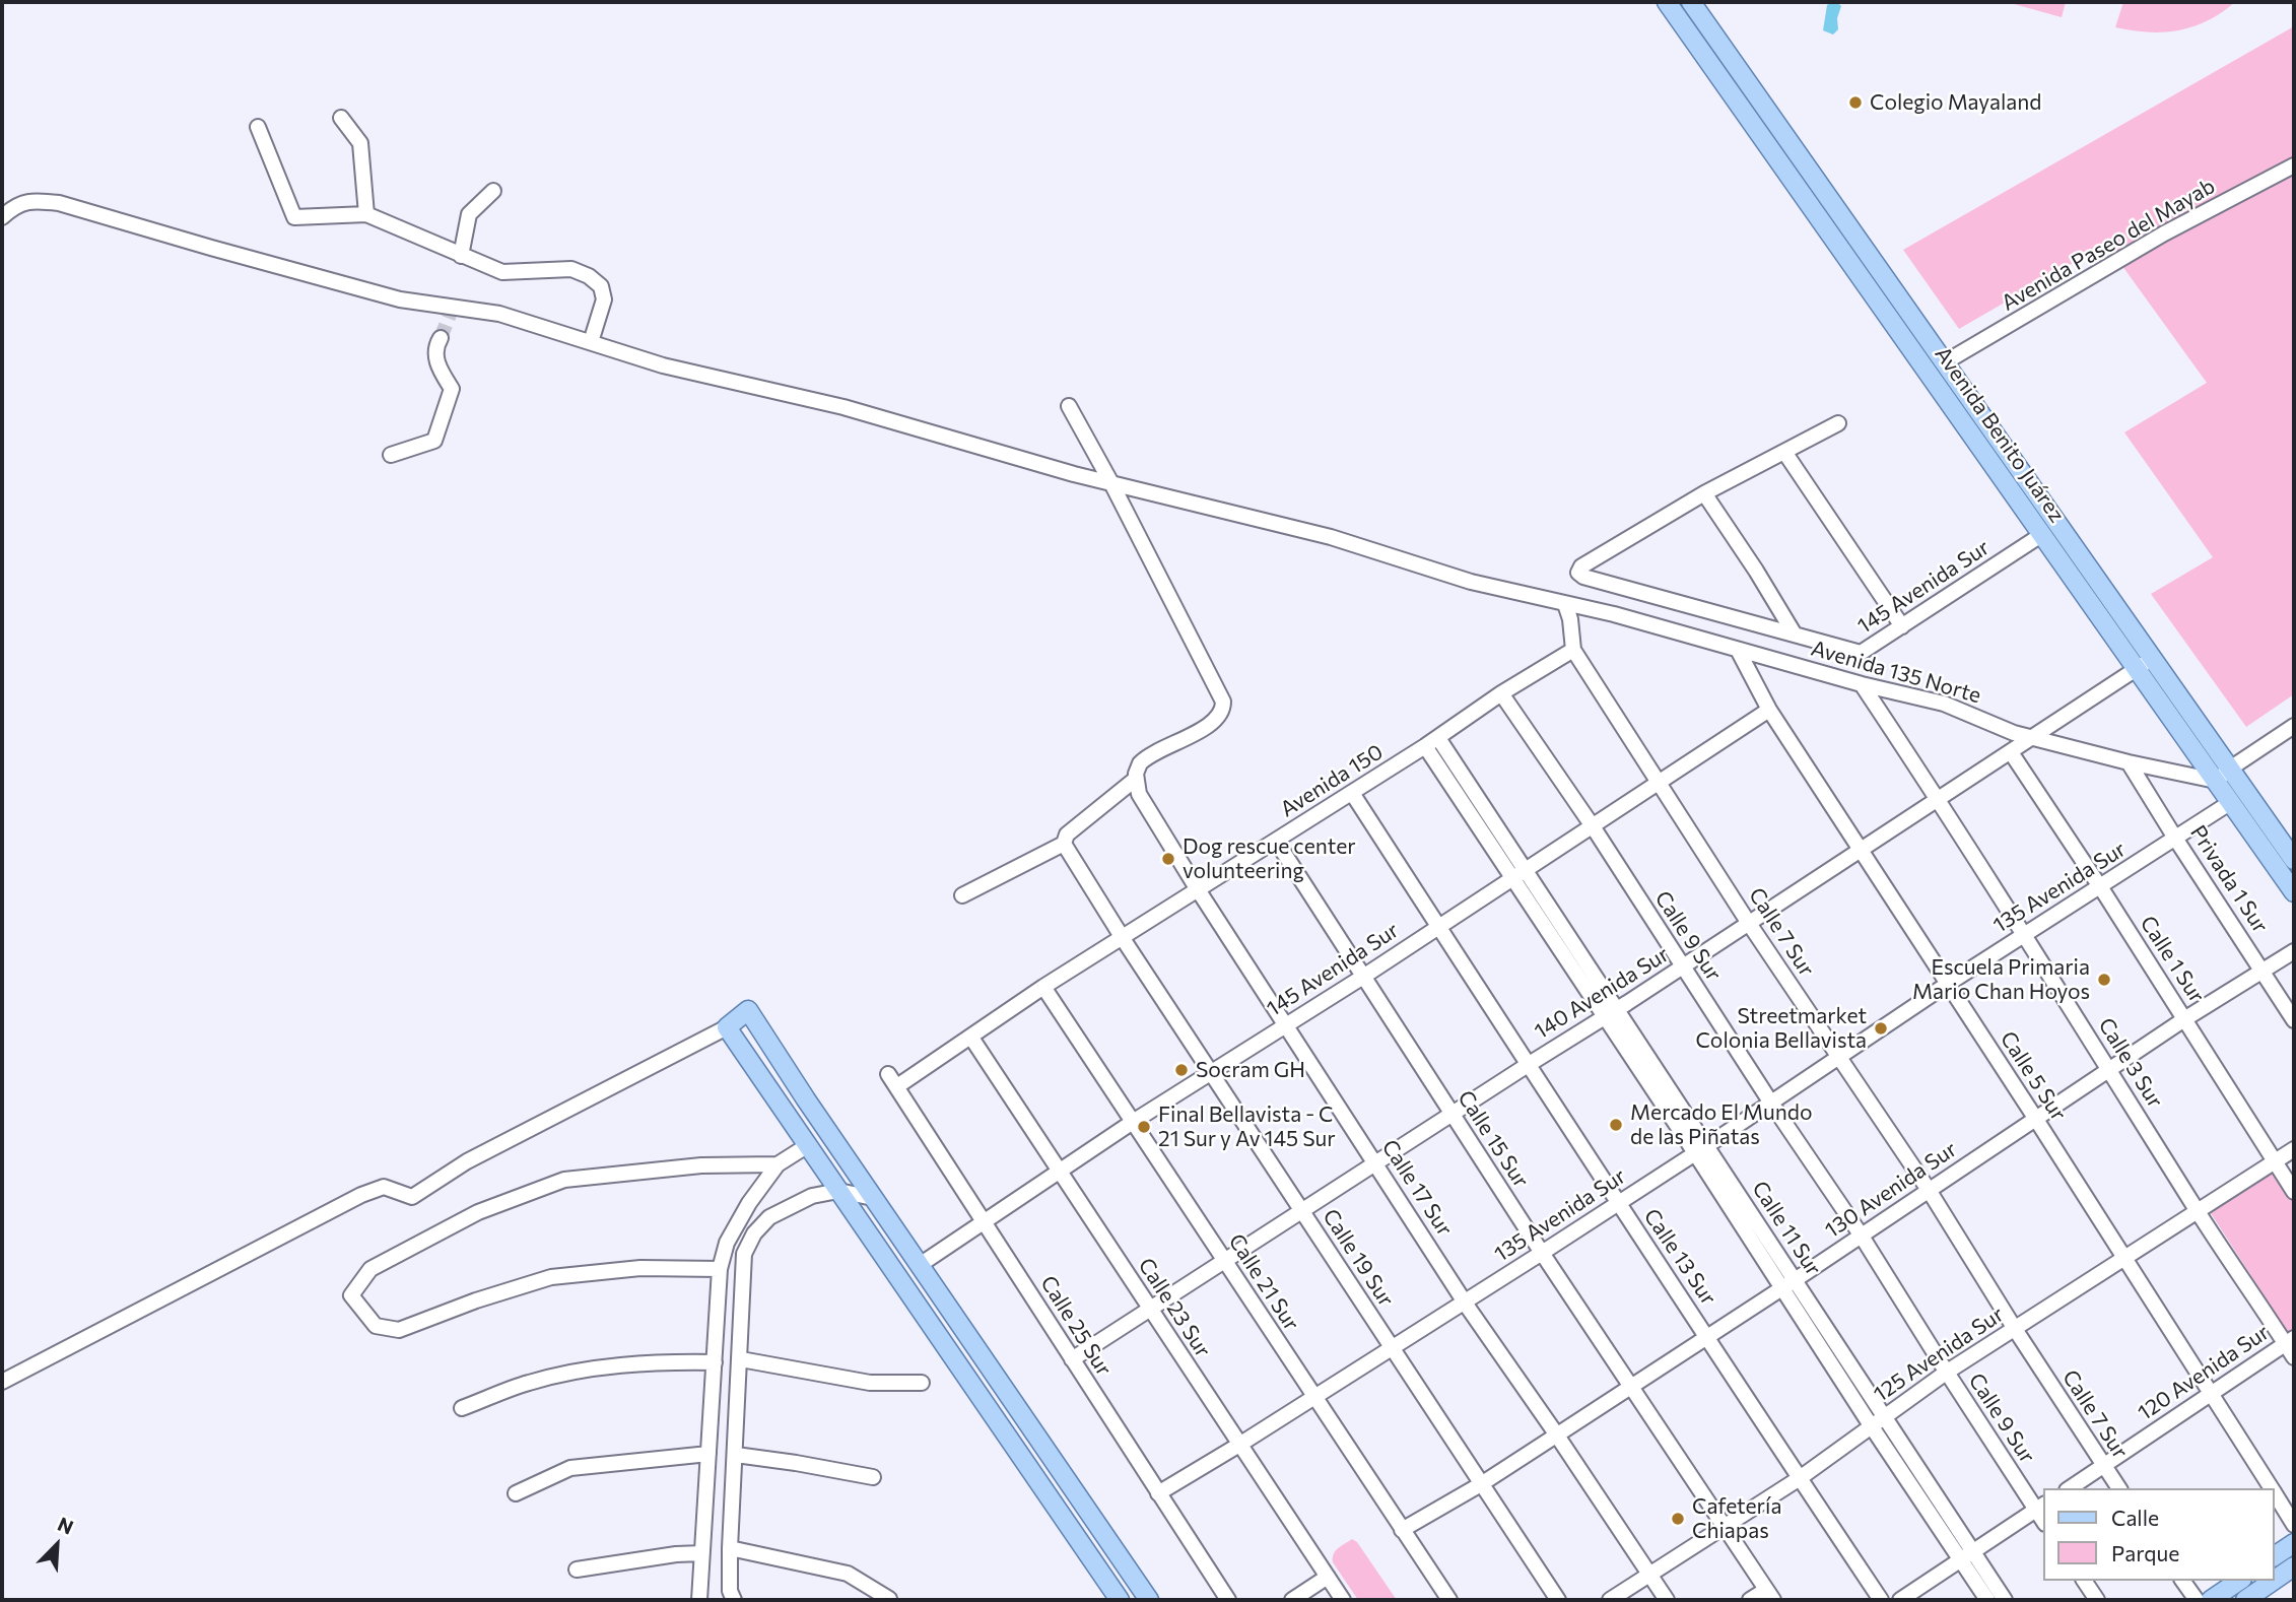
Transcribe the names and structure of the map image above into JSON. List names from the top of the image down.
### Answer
{
  "streets": {
    "main road": ["Avenida Benito Juárez"],
    "street": [
      "Avenida Paseo del Mayab",
      "145 Avenida Sur",
      "Avenida 135 Norte",
      "Avenida 150",
      "Privada 1 Sur",
      "135 Avenida Sur",
      "Calle 7 Sur",
      "Calle 9 Sur",
      "Calle 1 Sur",
      "140 Avenida Sur",
      "Calle 3 Sur",
      "Calle 5 Sur",
      "Calle 15 Sur",
      "Calle 17 Sur",
      "130 Avenida Sur",
      "Calle 11 Sur",
      "Calle 13 Sur",
      "Calle 19 Sur",
      "Calle 21 Sur",
      "Calle 23 Sur",
      "Calle 25 Sur",
      "125 Avenida Sur",
      "120 Avenida Sur"
    ]
  },
  "crossings": [
    ["Avenida Paseo del Mayab", "Avenida Benito Juárez"],
    ["Avenida Benito Juárez", "145 Avenida Sur"],
    ["Avenida Benito Juárez", "Avenida 135 Norte"],
    ["Avenida Benito Juárez", "135 Avenida Sur"],
    ["Avenida Benito Juárez", "140 Avenida Sur"],
    ["145 Avenida Sur", "Calle 7 Sur"],
    ["145 Avenida Sur", "Calle 9 Sur"],
    ["145 Avenida Sur", "Calle 5 Sur"],
    ["145 Avenida Sur", "Calle 15 Sur"],
    ["145 Avenida Sur", "Calle 17 Sur"],
    ["145 Avenida Sur", "Calle 11 Sur"],
    ["145 Avenida Sur", "Calle 13 Sur"],
    ["145 Avenida Sur", "Calle 19 Sur"],
    ["145 Avenida Sur", "Calle 21 Sur"],
    ["145 Avenida Sur", "Calle 23 Sur"],
    ["145 Avenida Sur", "Calle 25 Sur"],
    ["Avenida 135 Norte", "Privada 1 Sur"],
    ["Avenida 135 Norte", "Calle 7 Sur"],
    ["Avenida 135 Norte", "140 Avenida Sur"],
    ["Avenida 135 Norte", "Calle 3 Sur"],
    ["Avenida 135 Norte", "Calle 5 Sur"],
    ["Avenida 150", "Calle 7 Sur"],
    ["Avenida 150", "Calle 9 Sur"],
    ["Avenida 150", "Calle 15 Sur"],
    ["Avenida 150", "Calle 17 Sur"],
    ["Avenida 150", "Calle 11 Sur"],
    ["Avenida 150", "Calle 13 Sur"],
    ["Avenida 150", "Calle 19 Sur"],
    ["Avenida 150", "Calle 21 Sur"],
    ["Avenida 150", "Calle 23 Sur"],
    ["Avenida 150", "Calle 25 Sur"],
    ["Privada 1 Sur", "135 Avenida Sur"],
    ["Privada 1 Sur", "130 Avenida Sur"],
    ["135 Avenida Sur", "Calle 7 Sur"],
    ["135 Avenida Sur", "Calle 9 Sur"],
    ["135 Avenida Sur", "Calle 1 Sur"],
    ["135 Avenida Sur", "Calle 3 Sur"],
    ["135 Avenida Sur", "Calle 5 Sur"],
    ["135 Avenida Sur", "Calle 15 Sur"],
    ["135 Avenida Sur", "Calle 17 Sur"],
    ["135 Avenida Sur", "Calle 11 Sur"],
    ["135 Avenida Sur", "Calle 13 Sur"],
    ["135 Avenida Sur", "Calle 19 Sur"],
    ["135 Avenida Sur", "Calle 21 Sur"],
    ["135 Avenida Sur", "Calle 23 Sur"],
    ["135 Avenida Sur", "Calle 25 Sur"],
    ["Calle 7 Sur", "140 Avenida Sur"],
    ["Calle 7 Sur", "130 Avenida Sur"],
    ["Calle 7 Sur", "125 Avenida Sur"],
    ["Calle 7 Sur", "120 Avenida Sur"],
    ["Calle 9 Sur", "140 Avenida Sur"],
    ["Calle 9 Sur", "130 Avenida Sur"],
    ["Calle 9 Sur", "125 Avenida Sur"],
    ["Calle 1 Sur", "140 Avenida Sur"],
    ["Calle 1 Sur", "130 Avenida Sur"],
    ["Calle 1 Sur", "125 Avenida Sur"],
    ["140 Avenida Sur", "Calle 3 Sur"],
    ["140 Avenida Sur", "Calle 5 Sur"],
    ["140 Avenida Sur", "Calle 15 Sur"],
    ["140 Avenida Sur", "Calle 17 Sur"],
    ["140 Avenida Sur", "Calle 11 Sur"],
    ["140 Avenida Sur", "Calle 13 Sur"],
    ["140 Avenida Sur", "Calle 19 Sur"],
    ["140 Avenida Sur", "Calle 21 Sur"],
    ["140 Avenida Sur", "Calle 23 Sur"],
    ["140 Avenida Sur", "Calle 25 Sur"],
    ["Calle 3 Sur", "130 Avenida Sur"],
    ["Calle 3 Sur", "125 Avenida Sur"],
    ["Calle 3 Sur", "120 Avenida Sur"],
    ["Calle 5 Sur", "130 Avenida Sur"],
    ["Calle 5 Sur", "125 Avenida Sur"],
    ["Calle 5 Sur", "120 Avenida Sur"],
    ["Calle 15 Sur", "130 Avenida Sur"],
    ["Calle 15 Sur", "125 Avenida Sur"],
    ["Calle 17 Sur", "130 Avenida Sur"],
    ["Calle 17 Sur", "125 Avenida Sur"],
    ["130 Avenida Sur", "Calle 11 Sur"],
    ["130 Avenida Sur", "Calle 13 Sur"],
    ["130 Avenida Sur", "Calle 19 Sur"],
    ["130 Avenida Sur", "Calle 21 Sur"],
    ["Calle 11 Sur", "125 Avenida Sur"],
    ["Calle 13 Sur", "125 Avenida Sur"]
  ],
  "places": [
    "Colegio Mayaland",
    "Dog rescue center volunteering",
    "Escuela Primaria Mario Chan Hoyos",
    "Streetmarket Colonia Bellavista",
    "Socram GH",
    "Mercado El Mundo de las Piñatas",
    "Final Bellavista - C 21 Sur y Av 145 Sur",
    "Cafetería Chiapas"
  ],
  "legend": ["Calle", "Parque"],
  "north": "top right"
}
